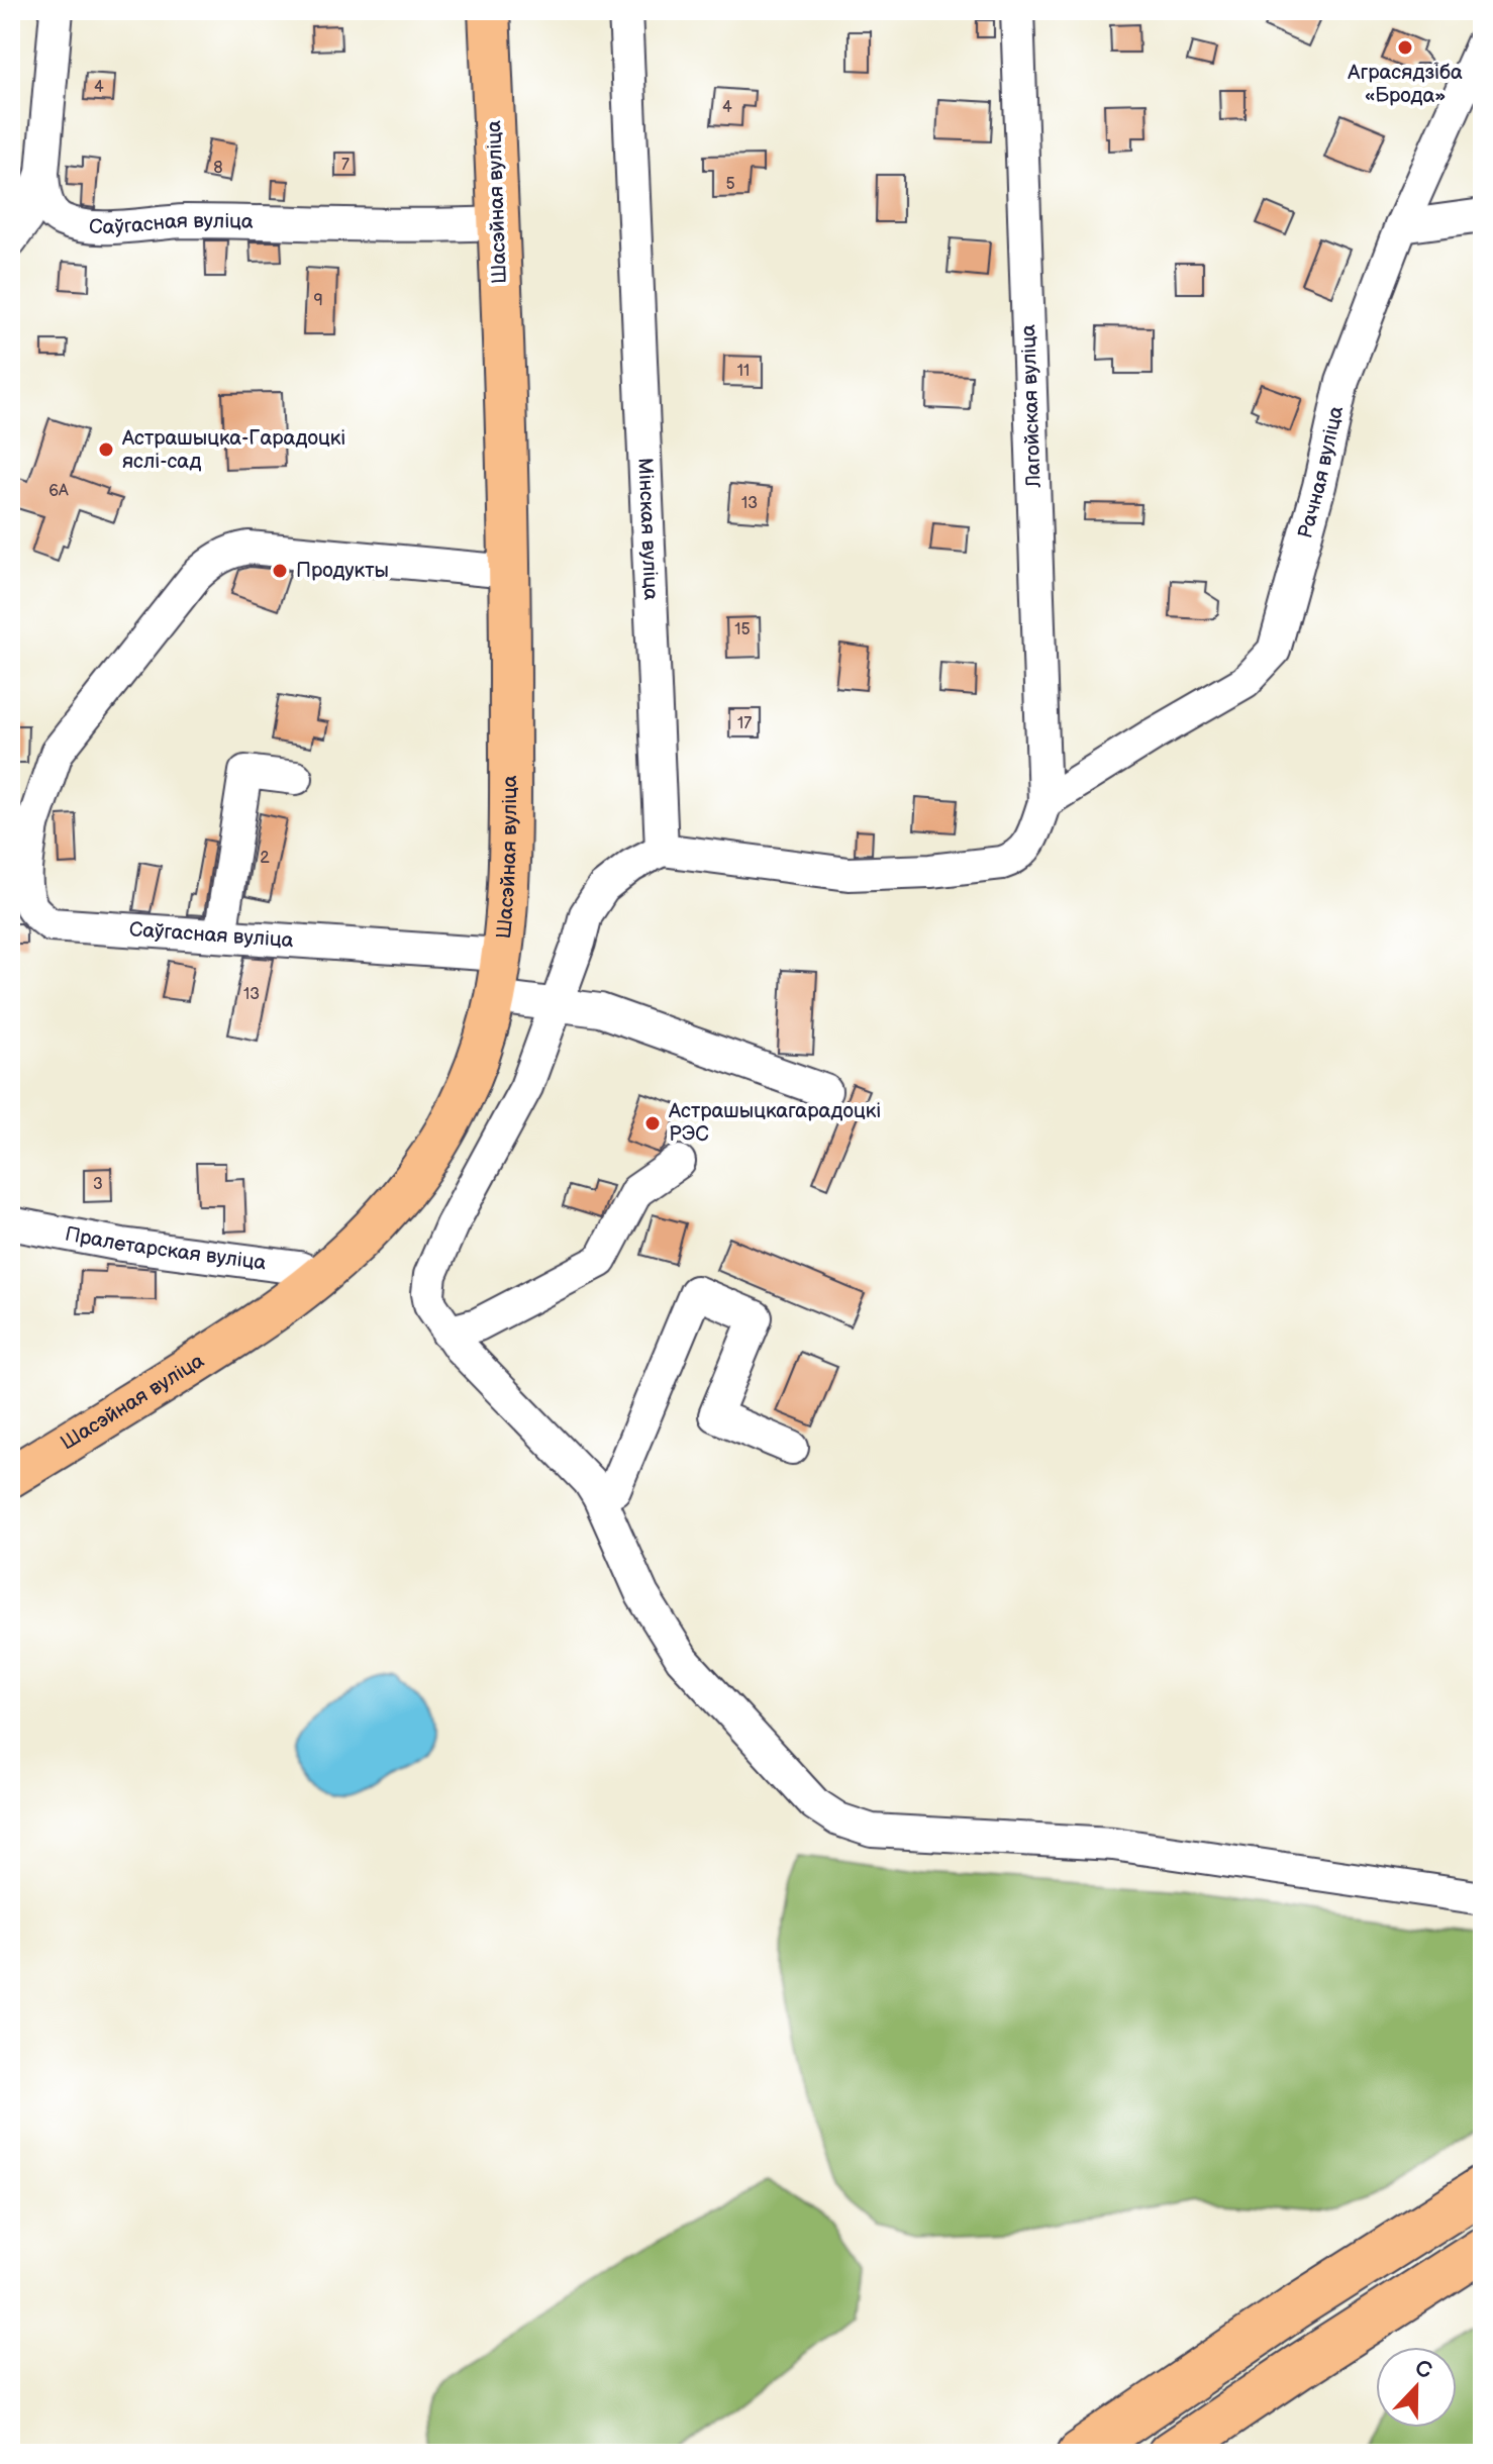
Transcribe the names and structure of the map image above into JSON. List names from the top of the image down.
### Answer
{
  "streets": {
    "main road": ["Шасэйная вуліца"],
    "street": [
      "Саўгасная вуліца",
      "Лагойская вуліца",
      "Рачная вуліца",
      "Мінская вуліца",
      "Пралетарская вуліца"
    ]
  },
  "crossings": [
    ["Шасэйная вуліца", "Саўгасная вуліца"],
    ["Шасэйная вуліца", "Пралетарская вуліца"],
    ["Лагойская вуліца", "Рачная вуліца"]
  ],
  "places": [
    "Аграсядзіба «Брода»",
    "Астрашыцка-Гарадоцкі яслі-сад",
    "Продукты",
    "Астрашыцкагарадоцкі РЭС"
  ],
  "house_numbers": [
    "4",
    "4",
    "7",
    "8",
    "5",
    "9",
    "11",
    "6А",
    "13",
    "15",
    "17",
    "2",
    "13",
    "3"
  ],
  "north": "top"
}
